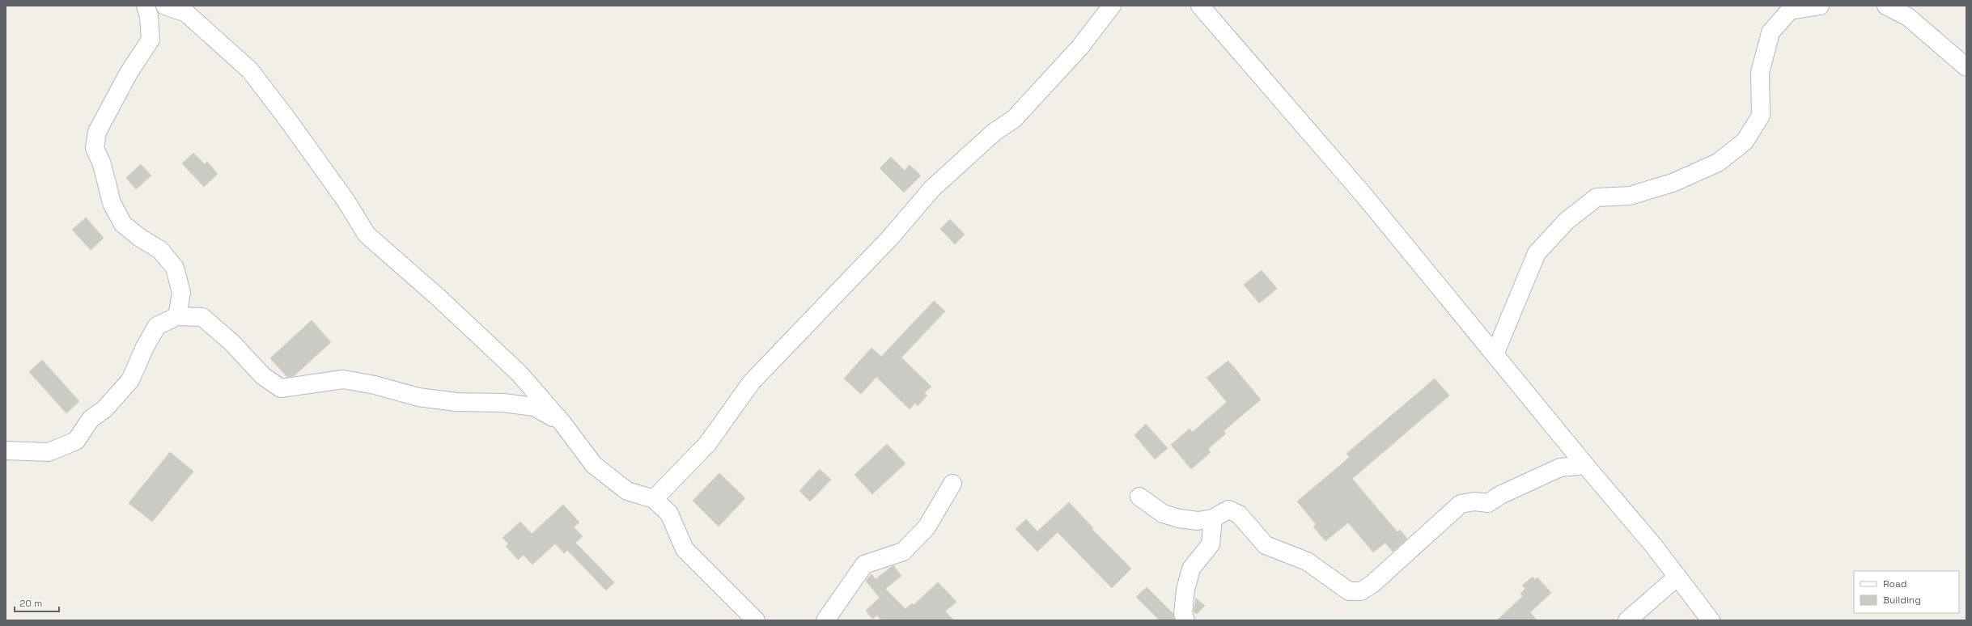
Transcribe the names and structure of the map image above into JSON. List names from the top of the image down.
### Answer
{
  "legend": ["Road", "Building"],
  "scale_bar": "20 m"
}
